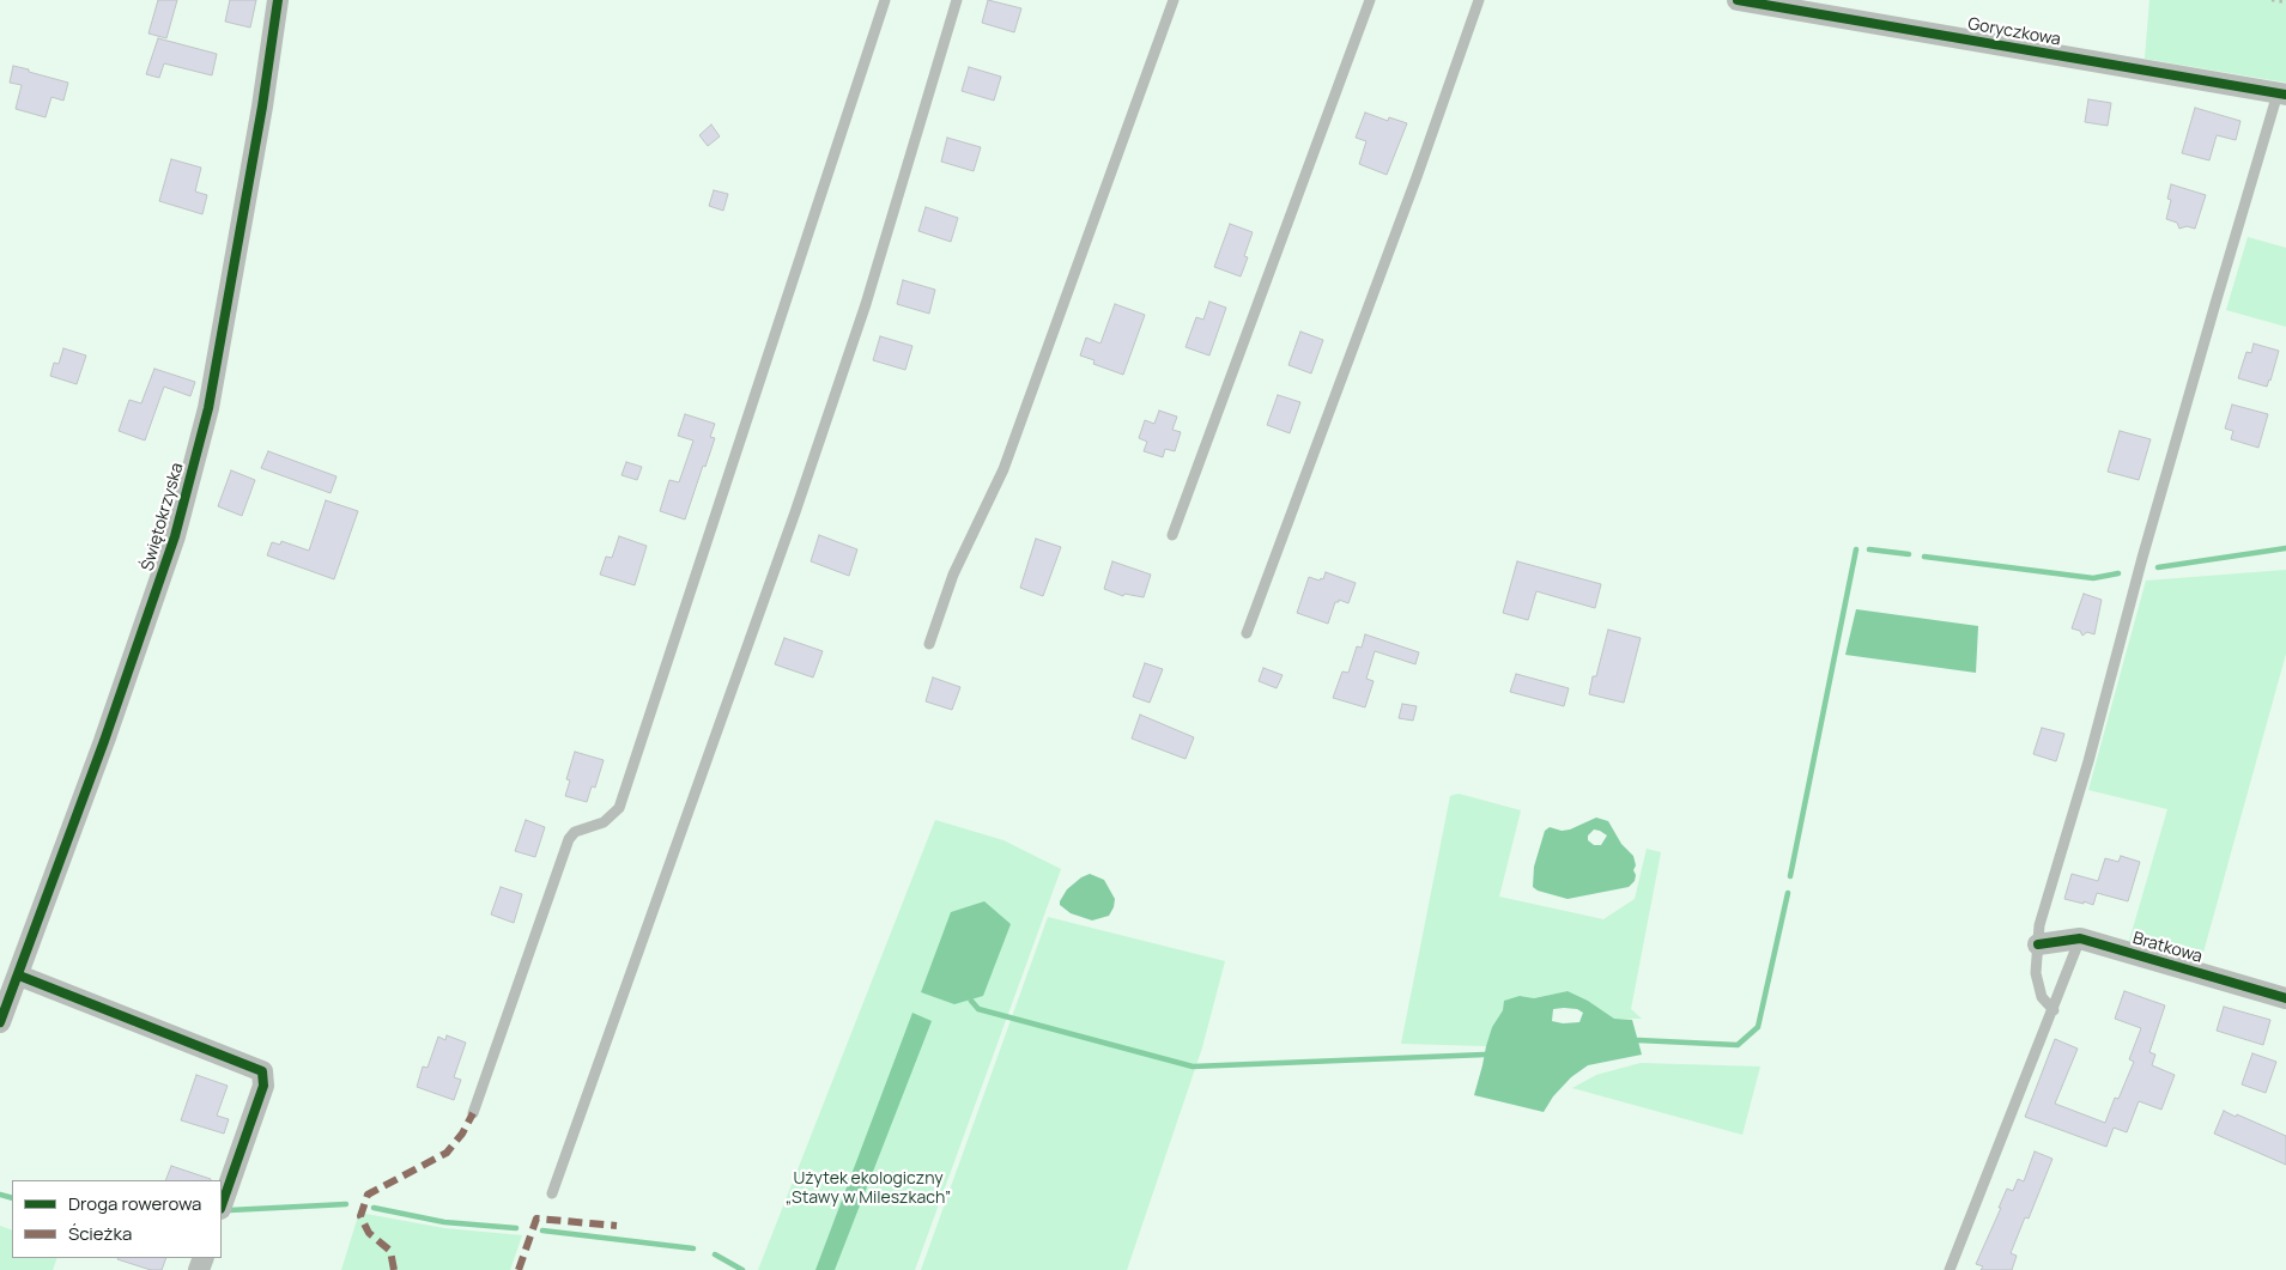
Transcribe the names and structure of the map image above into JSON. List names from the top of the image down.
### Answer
{
  "streets": {
    "street": ["Goryczkowa", "Świętokrzyska", "Bratkowa"]
  },
  "parks": ["Użytek ekologiczny „Stawy w Mileszkach”"],
  "legend": ["Droga rowerowa", "Ścieżka"]
}
